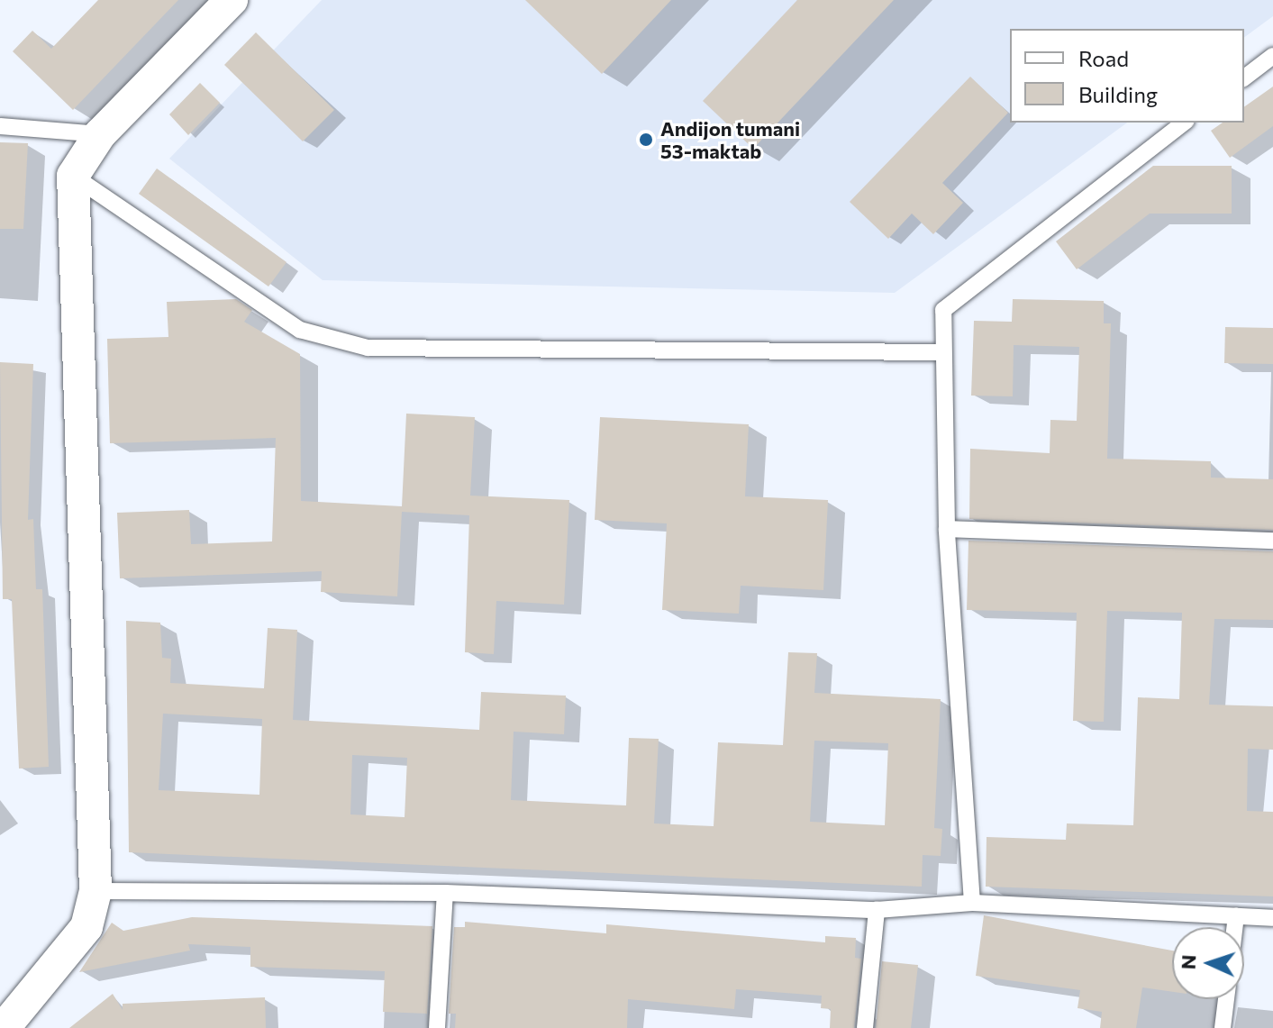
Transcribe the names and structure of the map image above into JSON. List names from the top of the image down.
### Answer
{
  "places": ["Andijon tumani 53-maktab"],
  "legend": ["Road", "Building"],
  "north": "left"
}
